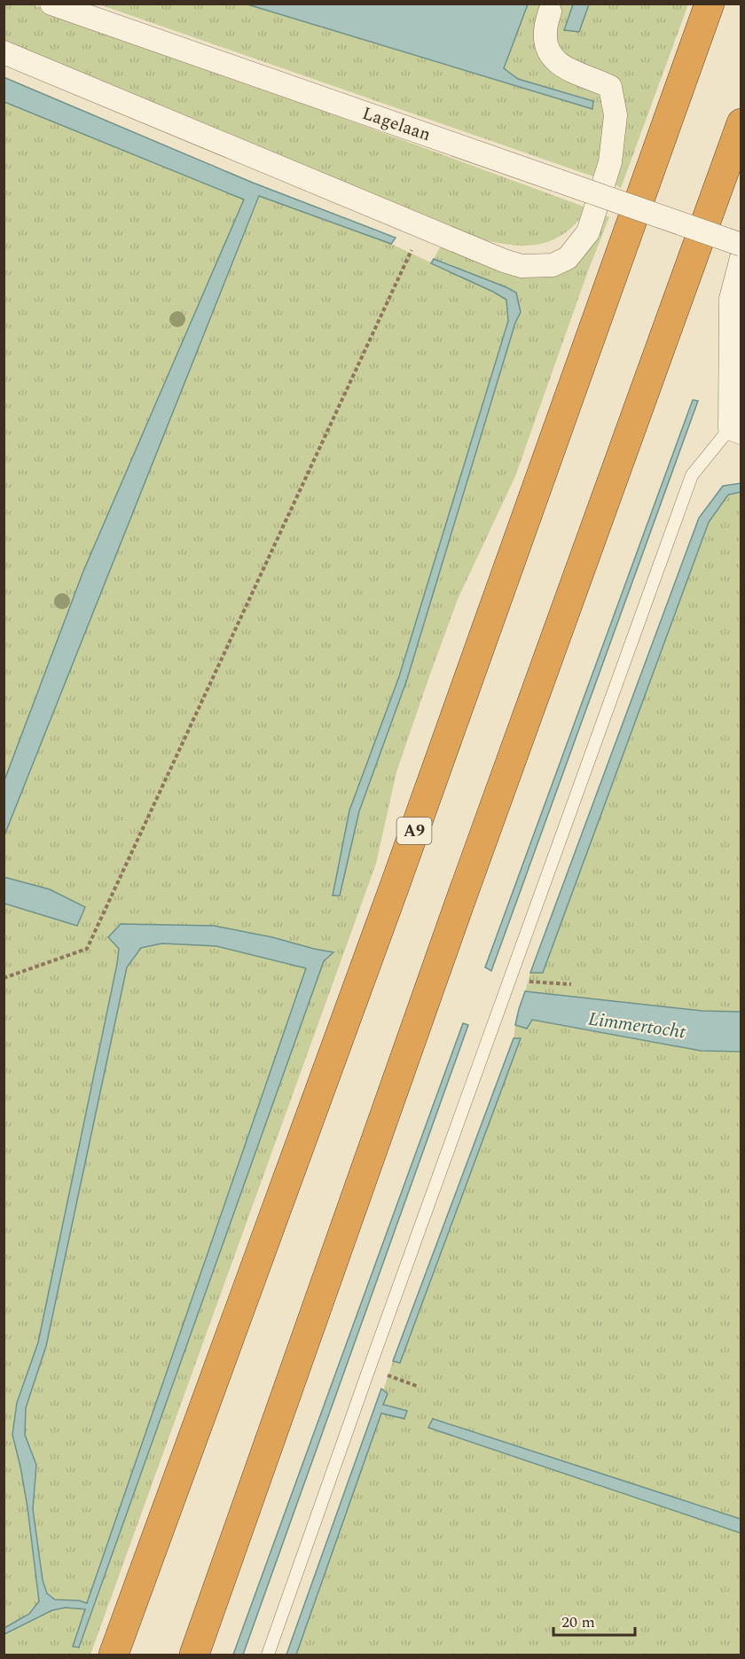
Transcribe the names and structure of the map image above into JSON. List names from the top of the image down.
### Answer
{
  "streets": {
    "highway": ["A9"],
    "street": ["Lagelaan"]
  },
  "water": ["Limmertocht"],
  "scale_bar": "20 m"
}
